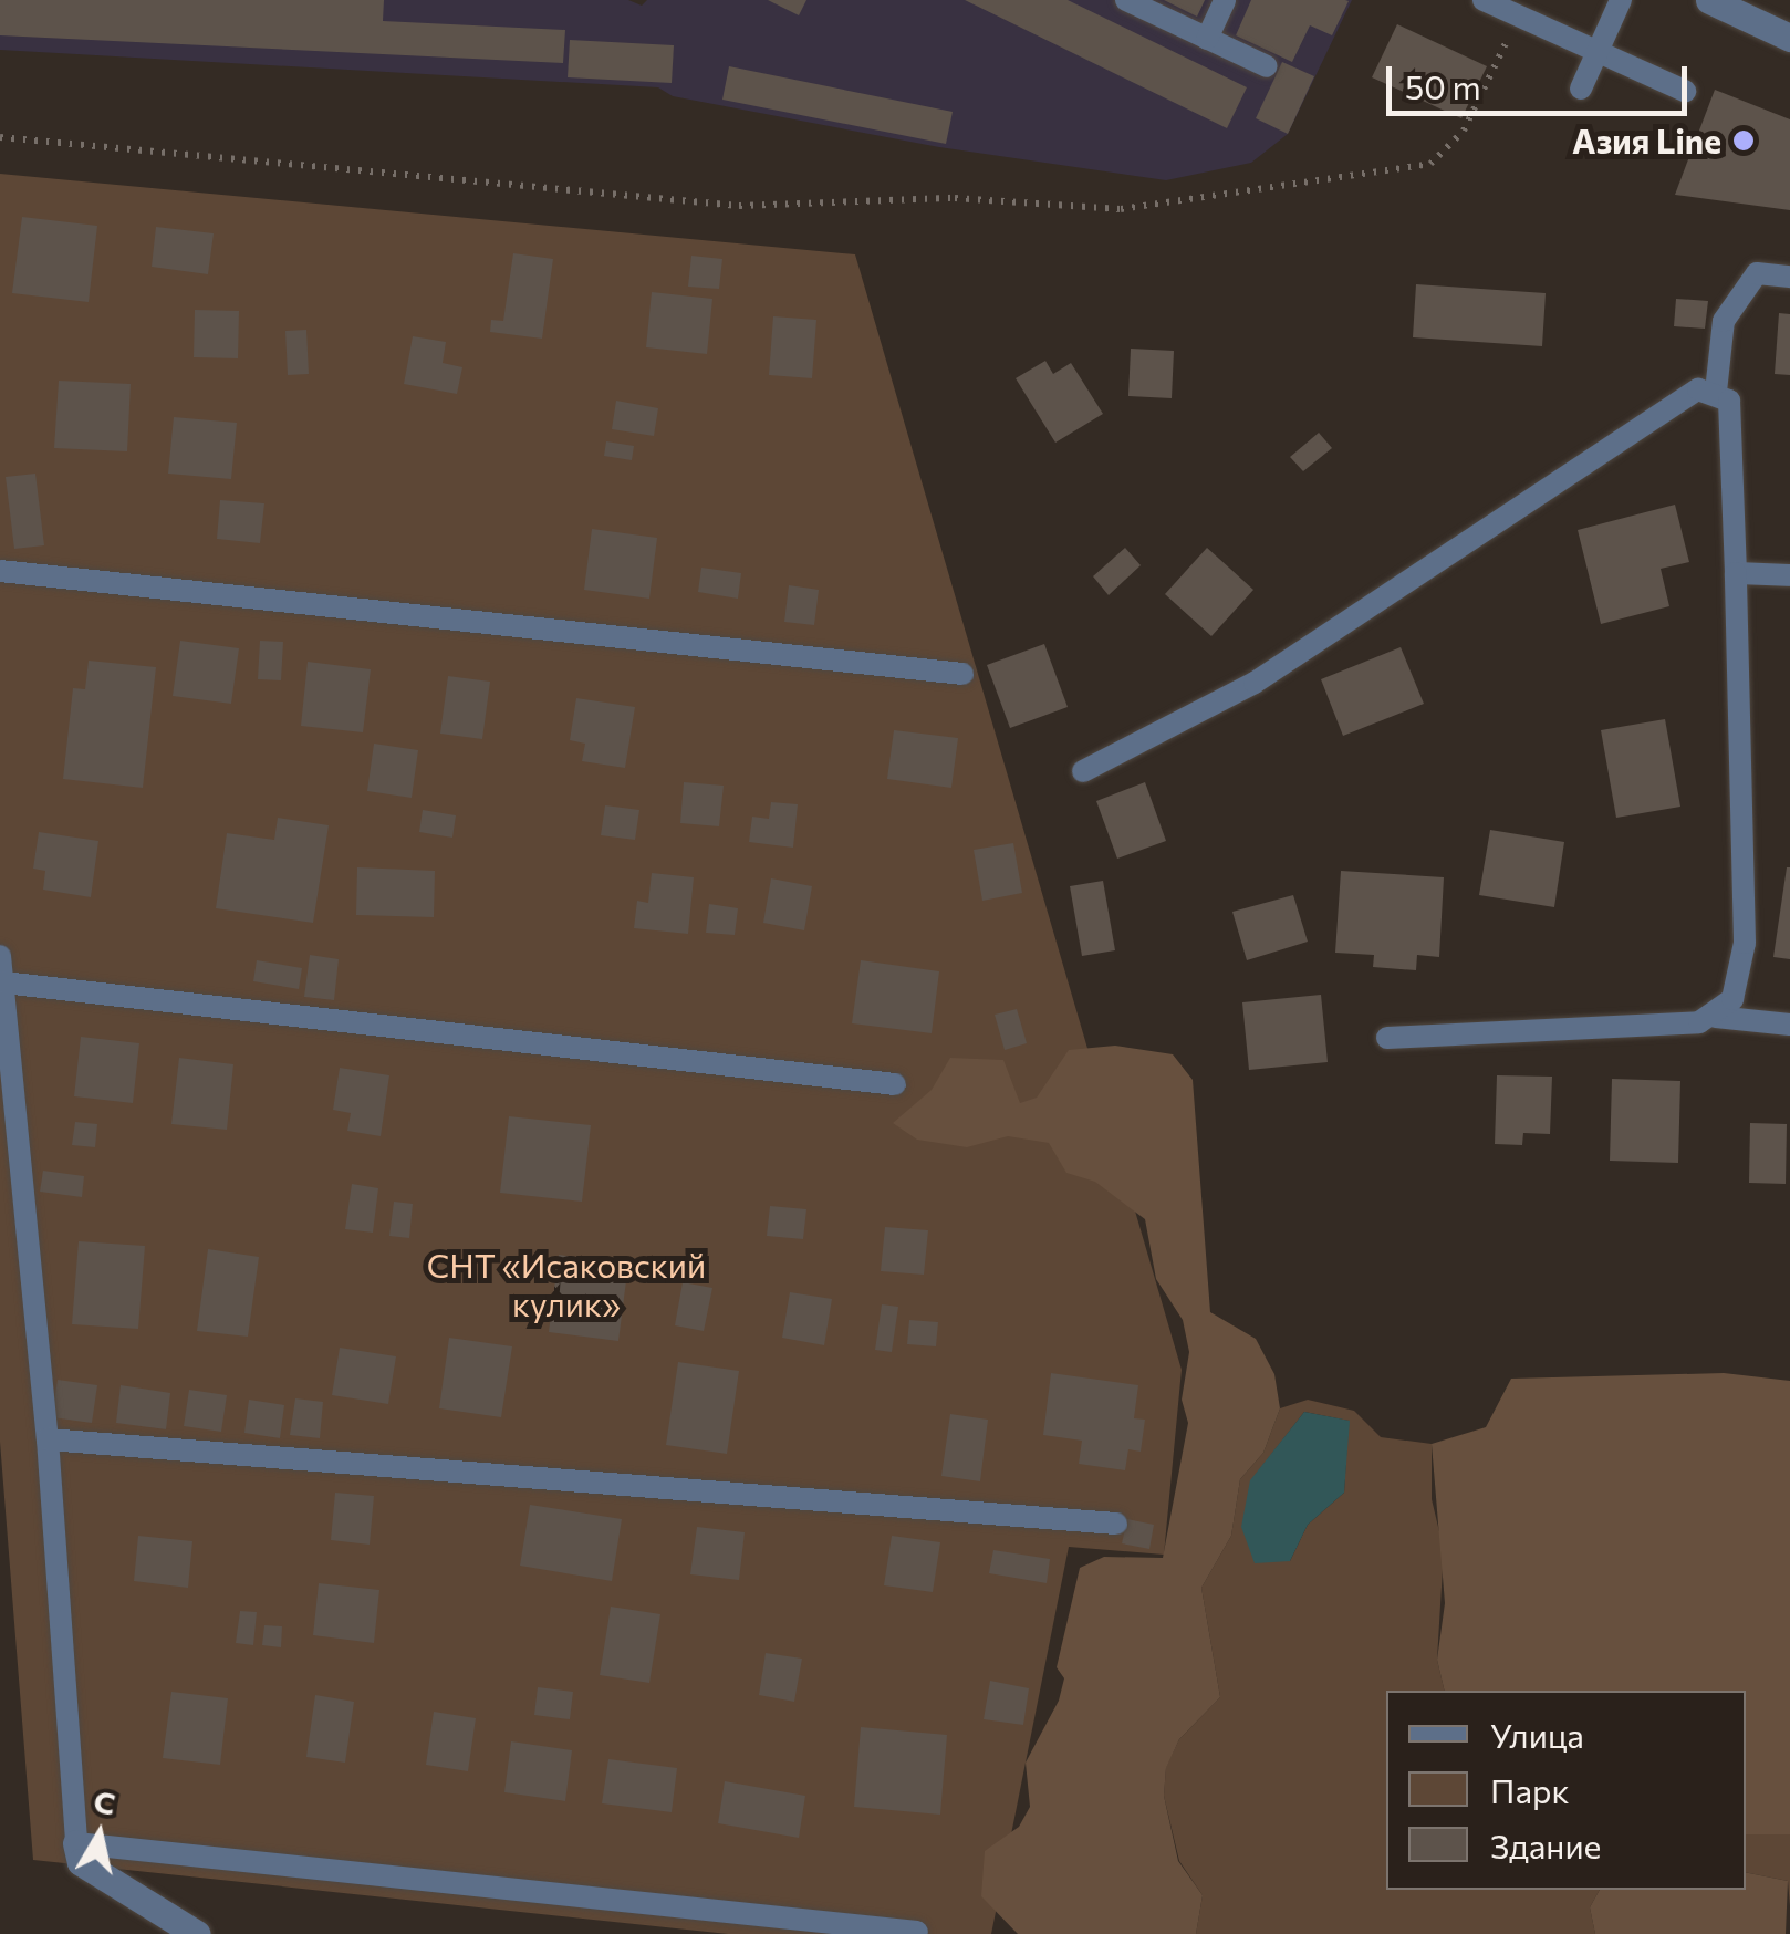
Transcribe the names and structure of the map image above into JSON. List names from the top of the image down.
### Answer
{
  "parks": ["СНТ «Исаковский кулик»"],
  "places": ["Азия Line"],
  "legend": ["Улица", "Парк", "Здание"],
  "scale_bar": "50 m",
  "north": "top"
}
